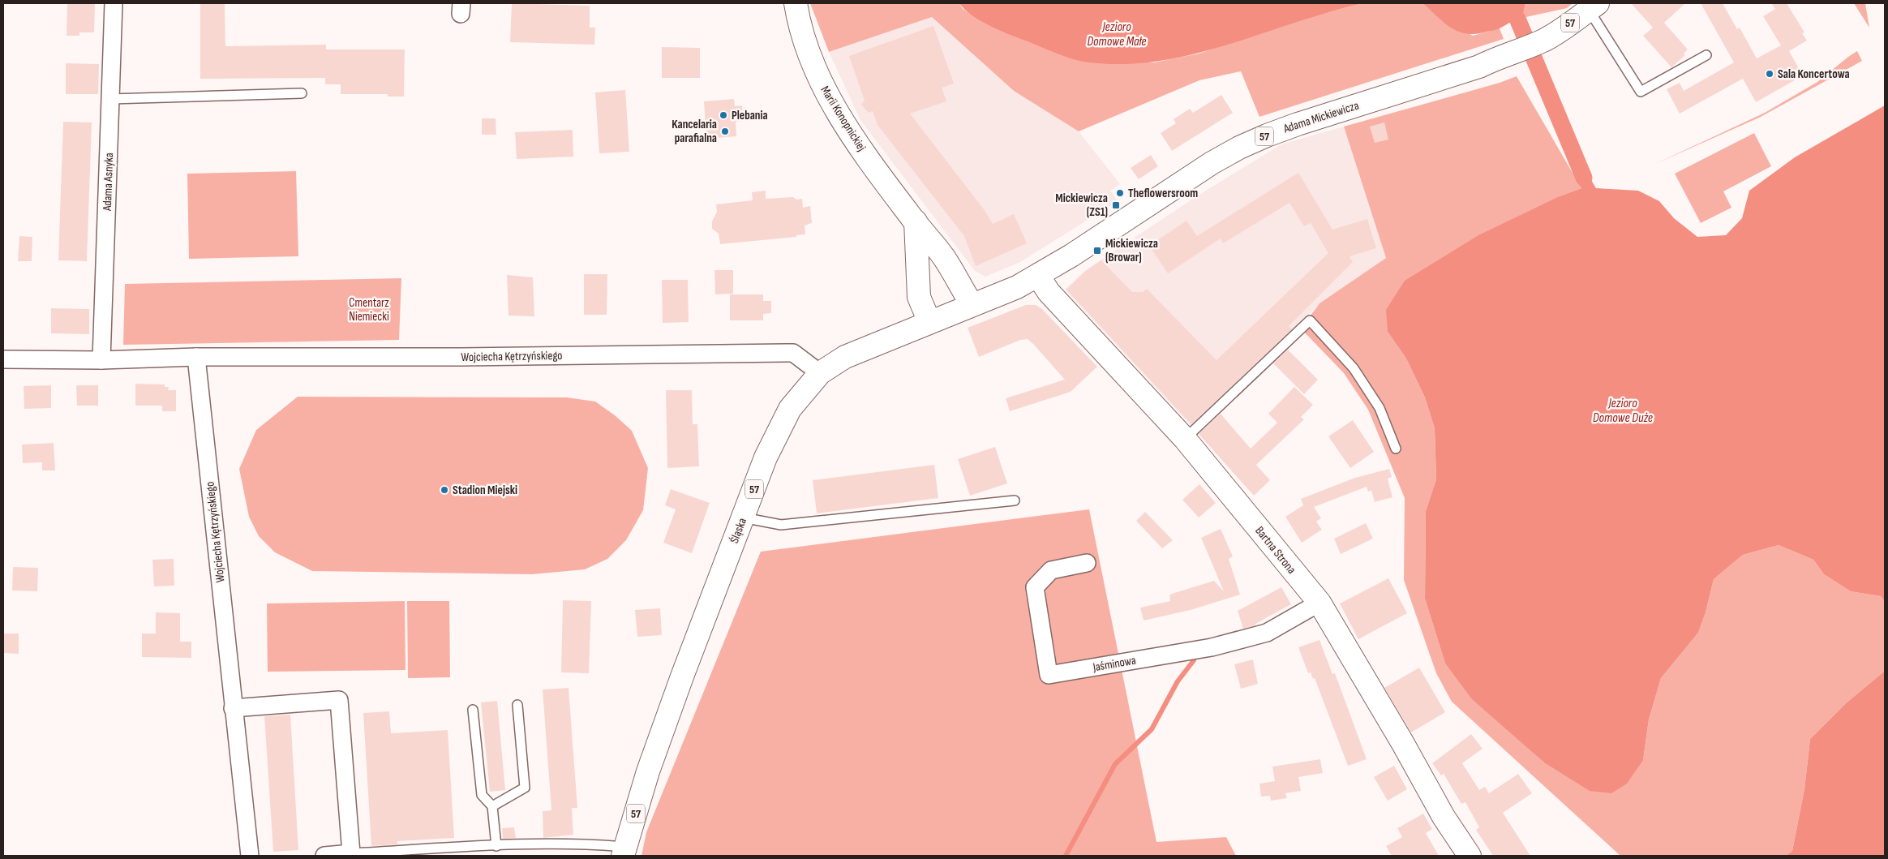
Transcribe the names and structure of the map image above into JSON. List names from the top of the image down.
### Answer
{
  "streets": {
    "main road": [
      "57",
      "Adama Mickiewicza",
      "Marii Konopnickiej",
      "Śląska",
      "Bartna Strona"
    ],
    "street": ["Adama Asnyka", "Wojciecha Kętrzyńskiego", "Jaśminowa"]
  },
  "crossings": [
    ["Adama Mickiewicza", "Marii Konopnickiej"],
    ["Adama Mickiewicza", "Śląska"],
    ["Adama Mickiewicza", "Bartna Strona"],
    ["Marii Konopnickiej", "Śląska"],
    ["Adama Asnyka", "Wojciecha Kętrzyńskiego"],
    ["Wojciecha Kętrzyńskiego", "Śląska"],
    ["Bartna Strona", "Jaśminowa"]
  ],
  "water": ["Jezioro Domowe Małe", "Jezioro Domowe Duże"],
  "parks": ["Cmentarz Niemiecki"],
  "places": {
    "other": [
      "Sala Koncertowa",
      "Plebania",
      "Kancelaria parafialna",
      "Theflowersroom",
      "Stadion Miejski"
    ],
    "transit": ["Mickiewicza (ZS1)", "Mickiewicza (Browar)"]
  }
}
